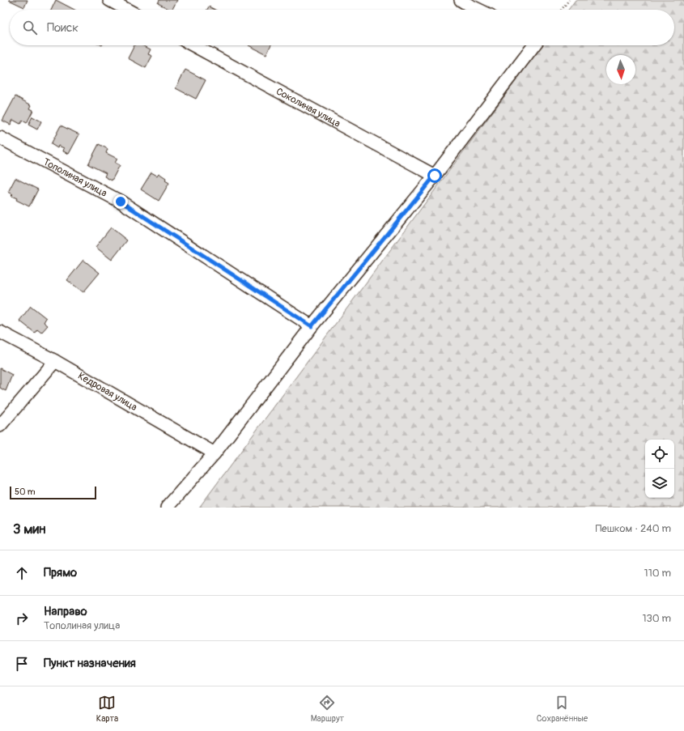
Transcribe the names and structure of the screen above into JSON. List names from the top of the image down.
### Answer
{
  "streets": {
    "street": ["Соколиная улица", "Тополиная улица", "Кедровая улица"]
  },
  "scale_bar": "50 m",
  "north": "bottom",
  "page": {
    "search": "Поиск",
    "scale": "50 m",
    "heading": ["3 мин", "Пешком · 240 m"],
    "list": [
      ["Прямо", "110 m"],
      ["Направо", "Тополиная улица", "130 m"],
      "Пункт назначения"
    ],
    "nav": ["Карта", "Маршрут", "Сохранённые"]
  }
}
